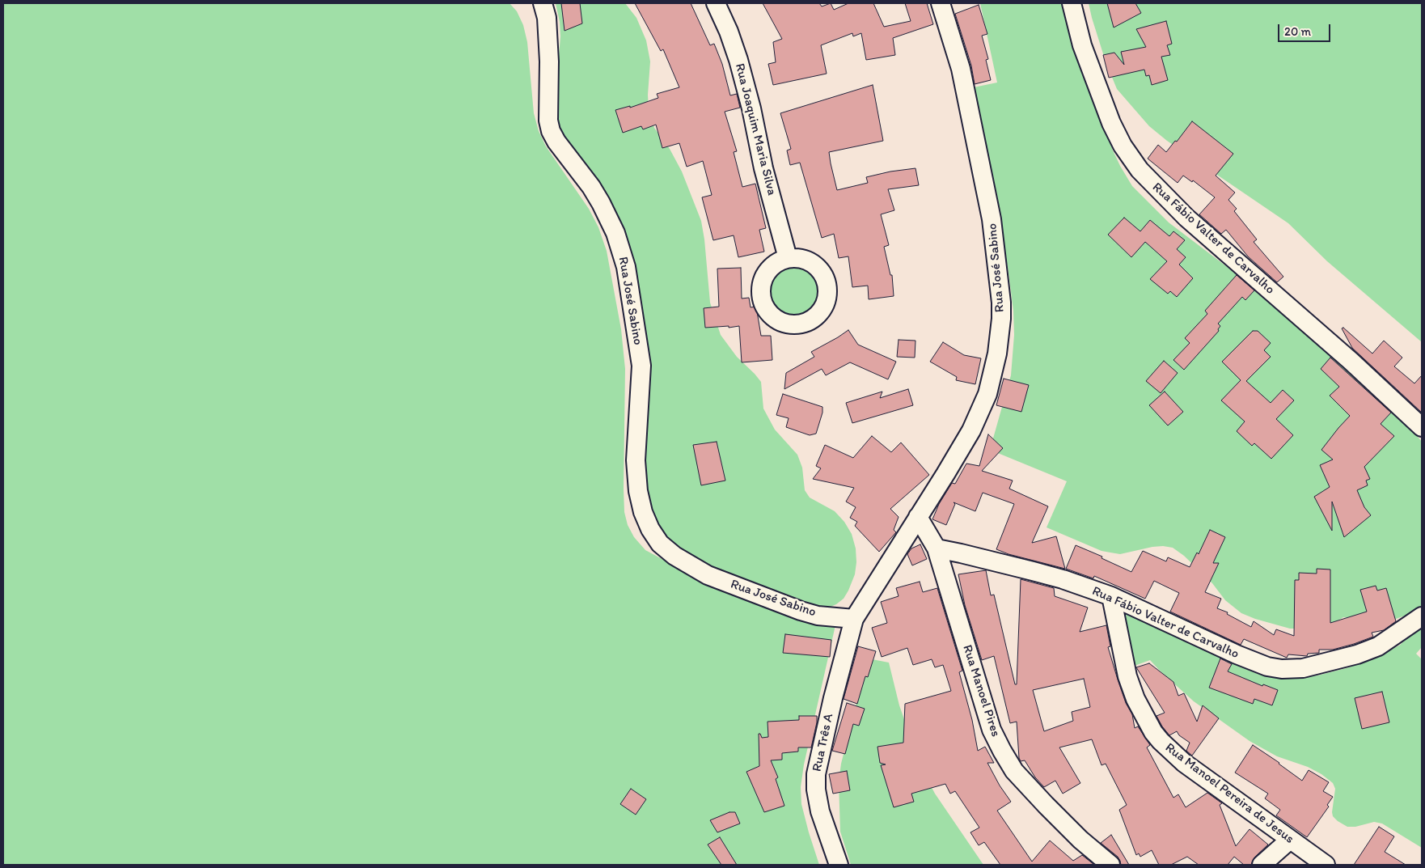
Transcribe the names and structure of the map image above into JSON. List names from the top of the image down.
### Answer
{
  "streets": {
    "street": [
      "Rua Joaquim Maria Silva",
      "Rua Fábio Valter de Carvalho",
      "Rua José Sabino",
      "Rua Manoel Pires",
      "Rua Três A",
      "Rua Manoel Pereira de Jesus"
    ]
  },
  "crossings": [
    ["Rua Fábio Valter de Carvalho", "Rua Manoel Pires"],
    ["Rua Fábio Valter de Carvalho", "Rua Manoel Pereira de Jesus"],
    ["Rua José Sabino", "Rua Três A"]
  ],
  "scale_bar": "20 m"
}
